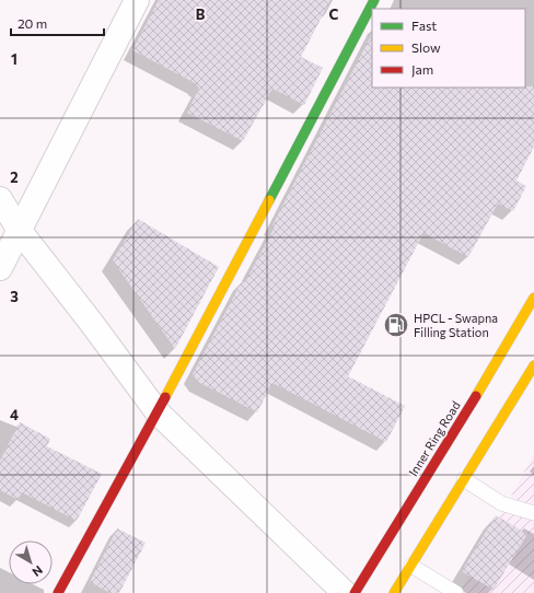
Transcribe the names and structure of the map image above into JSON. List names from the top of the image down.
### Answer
{
  "streets": {
    "street": ["Inner Ring Road"]
  },
  "places": {
    "fuel station": ["HPCL - Swapna Filling Station"]
  },
  "legend": ["Fast", "Slow", "Jam"],
  "scale_bar": "20 m",
  "north": "bottom right",
  "grid": {
    "columns": ["B", "C"],
    "rows": [
      "1",
      "2",
      "3",
      "4"
    ]
  }
}
